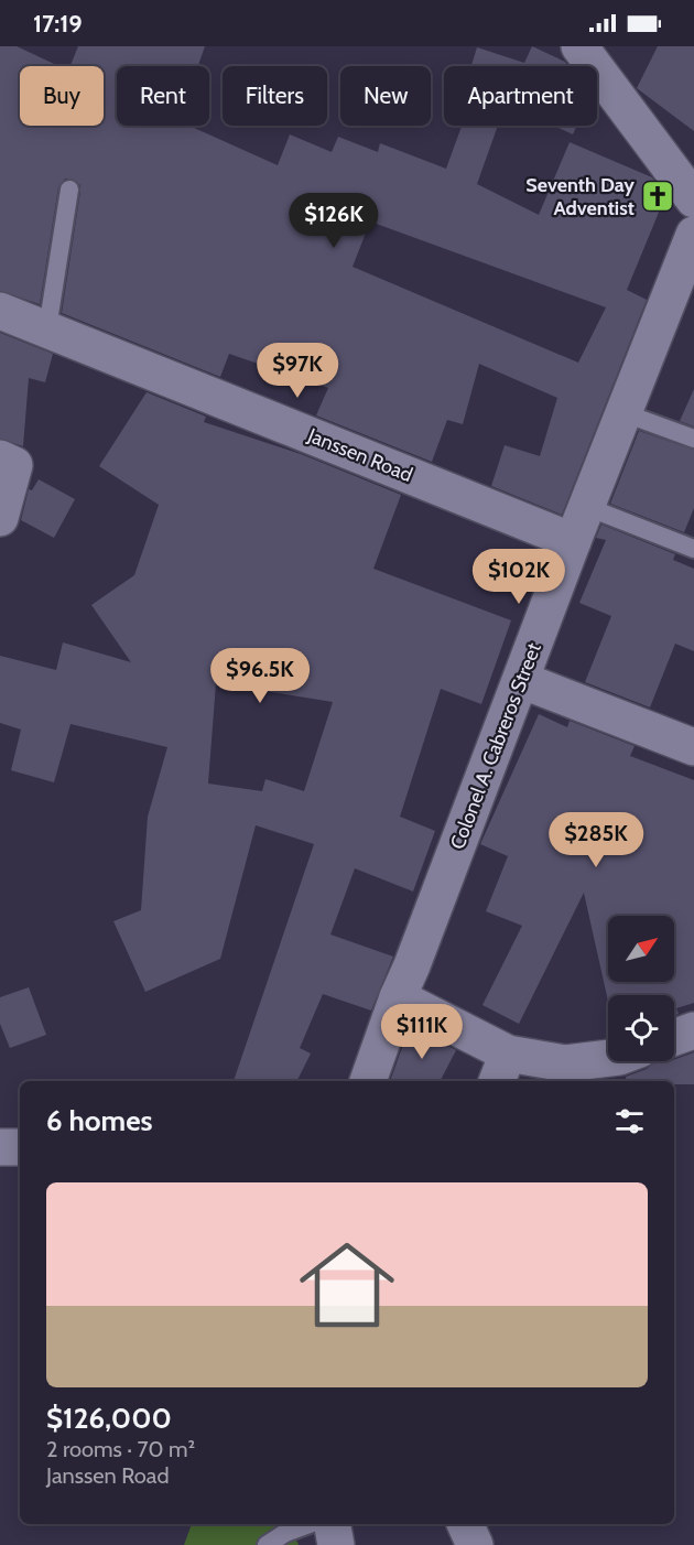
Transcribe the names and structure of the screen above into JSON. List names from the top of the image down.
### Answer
{
  "streets": {
    "street": ["Janssen Road", "Colonel A. Cabreros Street"]
  },
  "crossings": [
    ["Janssen Road", "Colonel A. Cabreros Street"]
  ],
  "places": {
    "church": ["Seventh Day Adventist"]
  },
  "north": "top right",
  "page": {
    "status": "17:19",
    "chip": [
      "Buy",
      "Rent",
      "Filters",
      "New",
      "Apartment"
    ],
    "price": [
      "$126K",
      "$97K",
      "$102K",
      "$96.5K",
      "$285K",
      "$111K"
    ],
    "heading": "6 homes",
    "list": [
      {
        "name": "$126,000",
        "note": "2 rooms · 70 m² · Janssen Road"
      }
    ]
  }
}
